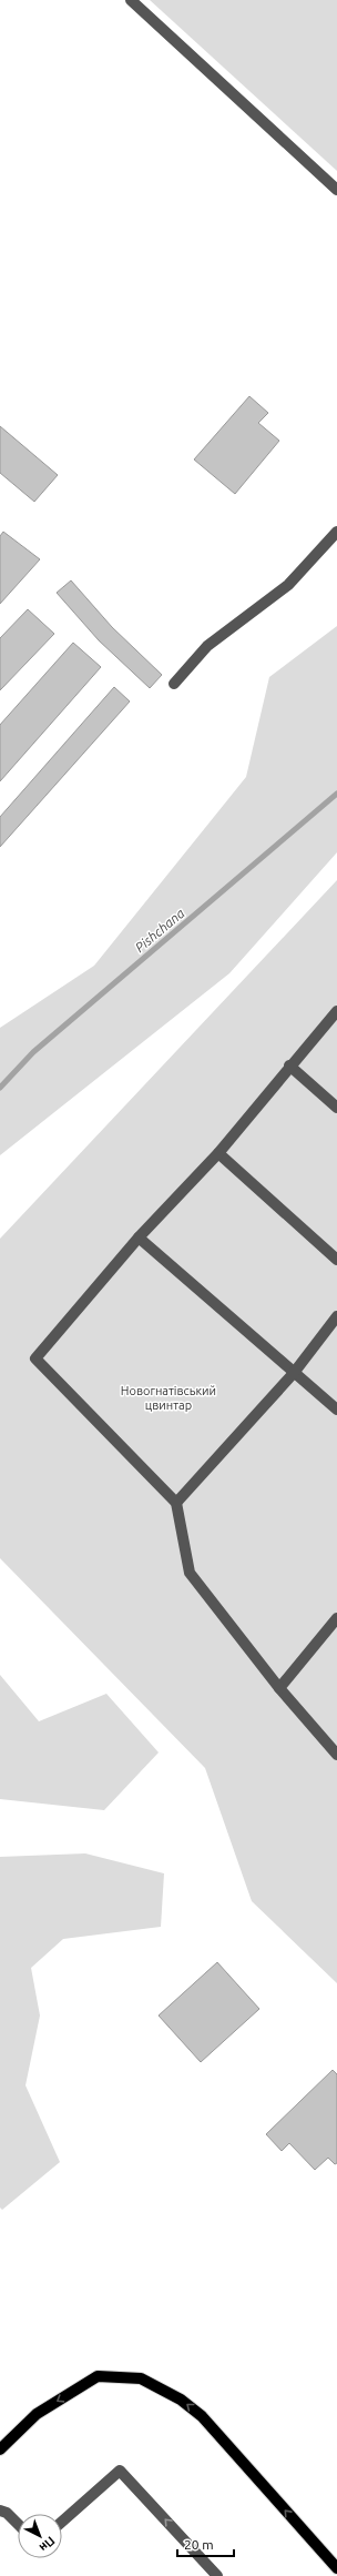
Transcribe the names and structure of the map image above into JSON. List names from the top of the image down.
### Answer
{
  "water": ["Pishchana"],
  "parks": ["Новогнатівський цвинтар"],
  "scale_bar": "20 m",
  "north": "bottom right"
}
